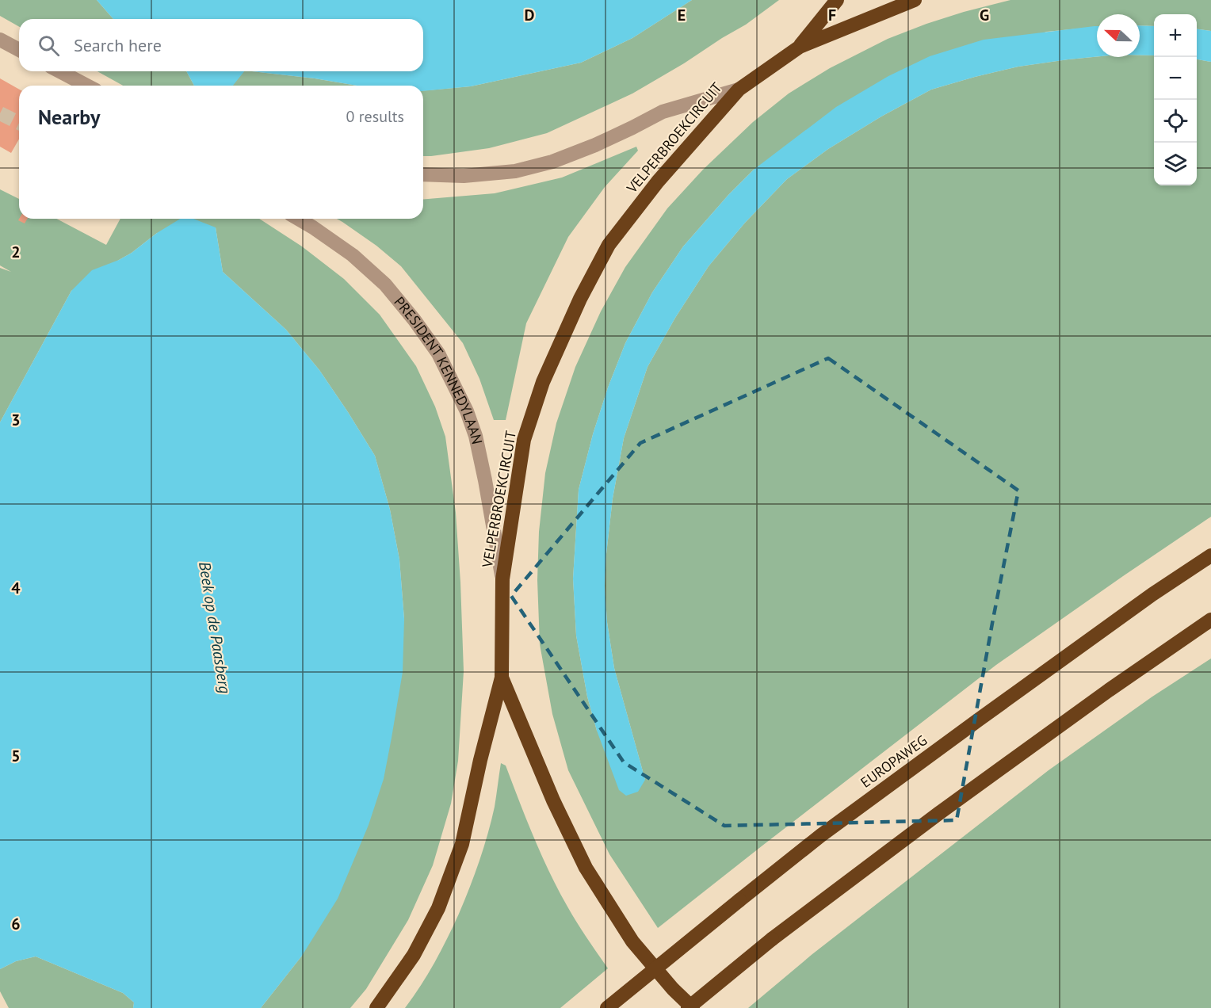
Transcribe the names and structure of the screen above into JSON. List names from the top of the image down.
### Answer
{
  "streets": {
    "highway": ["VELPERBROEKCIRCUIT", "EUROPAWEG"],
    "street": ["PRESIDENT KENNEDYLAAN"]
  },
  "crossings": [
    ["VELPERBROEKCIRCUIT", "PRESIDENT KENNEDYLAAN"]
  ],
  "water": ["Beek op de Paasberg"],
  "north": "left",
  "page": {
    "map_buttons": ["+", "−"],
    "search": "Search here",
    "heading": ["Nearby", "0 results"]
  },
  "grid": {
    "columns": [
      "D",
      "E",
      "F",
      "G"
    ],
    "rows": [
      "2",
      "3",
      "4",
      "5",
      "6"
    ]
  }
}
